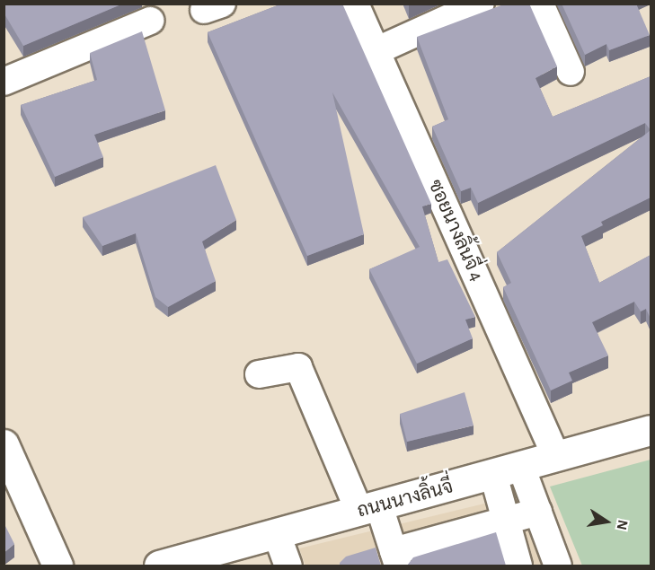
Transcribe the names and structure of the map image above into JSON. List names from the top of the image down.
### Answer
{
  "streets": {
    "main road": ["ถนนนางลิ้นจี่"],
    "street": ["ซอยนางลิ้นจี่ 4"]
  },
  "crossings": [
    ["ซอยนางลิ้นจี่ 4", "ถนนนางลิ้นจี่"]
  ],
  "north": "right"
}
